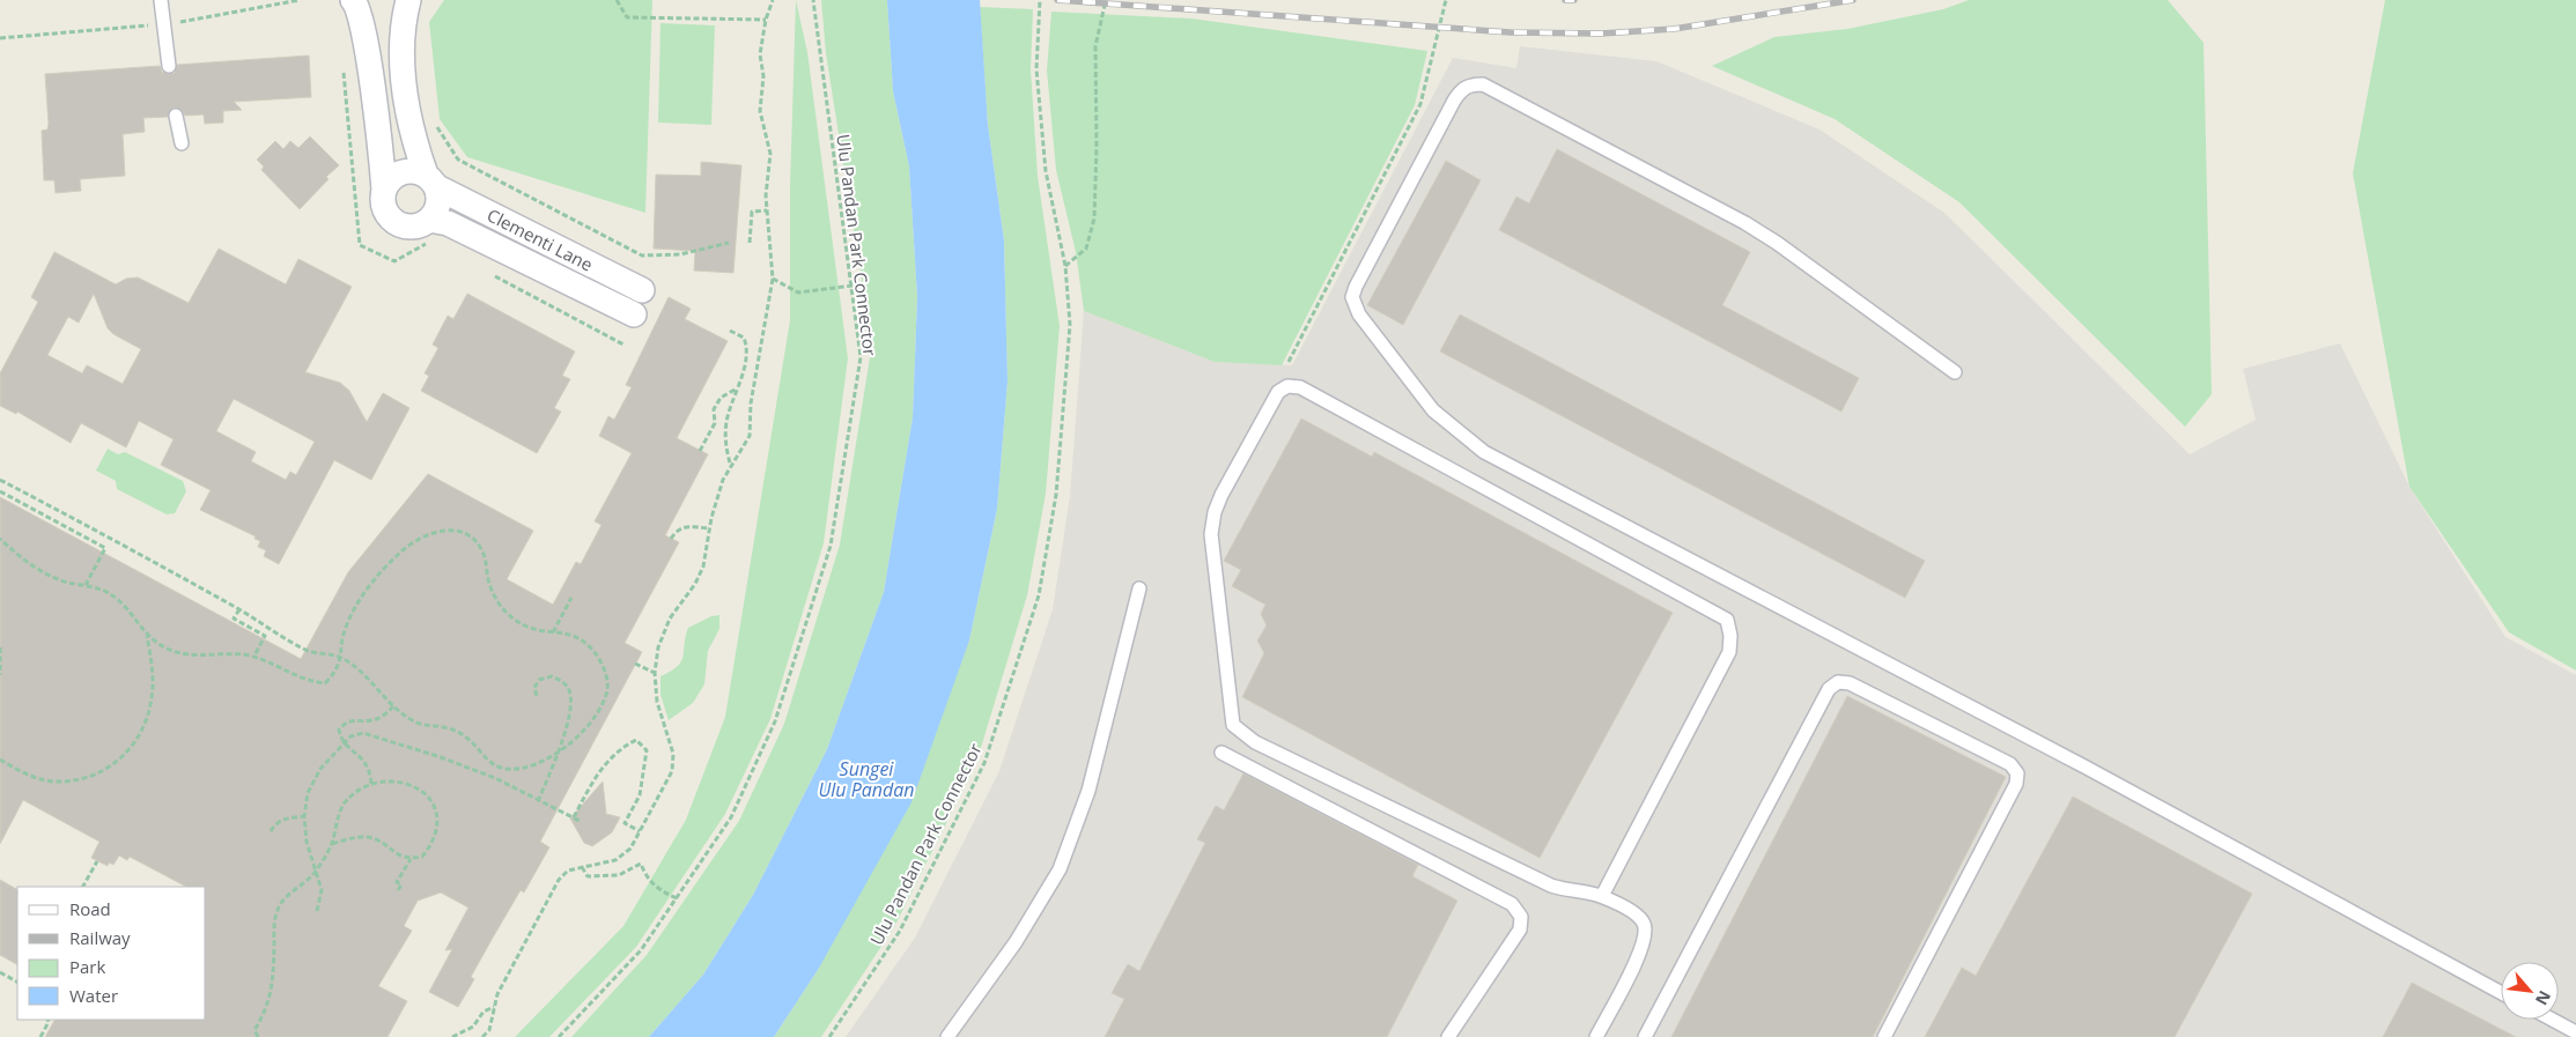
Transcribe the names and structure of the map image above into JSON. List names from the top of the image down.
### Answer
{
  "streets": {
    "street": ["Clementi Lane"],
    "path": ["Ulu Pandan Park Connector"]
  },
  "water": ["Sungei Ulu Pandan"],
  "legend": [
    "Road",
    "Railway",
    "Park",
    "Water"
  ],
  "north": "bottom right"
}
